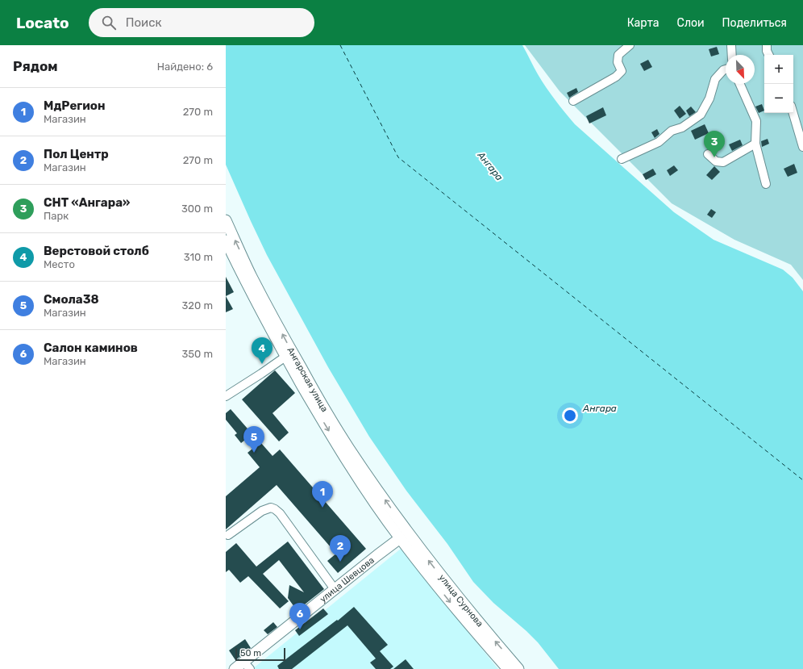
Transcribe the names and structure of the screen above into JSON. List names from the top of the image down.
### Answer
{
  "streets": {
    "main road": ["Ангарская улица", "улица Шевцова", "улица Сурнова"]
  },
  "crossings": [
    ["Ангарская улица", "улица Шевцова"],
    ["Ангарская улица", "улица Сурнова"],
    ["улица Шевцова", "улица Сурнова"]
  ],
  "water": ["Ангара"],
  "scale_bar": "50 m",
  "north": "bottom right",
  "page": {
    "header": "Locato",
    "search": "Поиск",
    "nav": ["Карта", "Слои", "Поделиться"],
    "heading": ["Рядом", "Найдено: 6"],
    "map_buttons": ["+", "−"],
    "list": [
      {
        "mark": "1",
        "name": "МдРегион",
        "note": "Магазин",
        "value": "270 m"
      },
      {
        "mark": "2",
        "name": "Пол Центр",
        "note": "Магазин",
        "value": "270 m"
      },
      {
        "mark": "3",
        "name": "СНТ «Ангара»",
        "note": "Парк",
        "value": "300 m"
      },
      {
        "mark": "4",
        "name": "Верстовой столб",
        "note": "Место",
        "value": "310 m"
      },
      {
        "mark": "5",
        "name": "Смола38",
        "note": "Магазин",
        "value": "320 m"
      },
      {
        "mark": "6",
        "name": "Салон каминов",
        "note": "Магазин",
        "value": "350 m"
      }
    ],
    "pins": [
      "3",
      "4",
      "5",
      "1",
      "2",
      "6"
    ],
    "scale": "50 m"
  }
}
